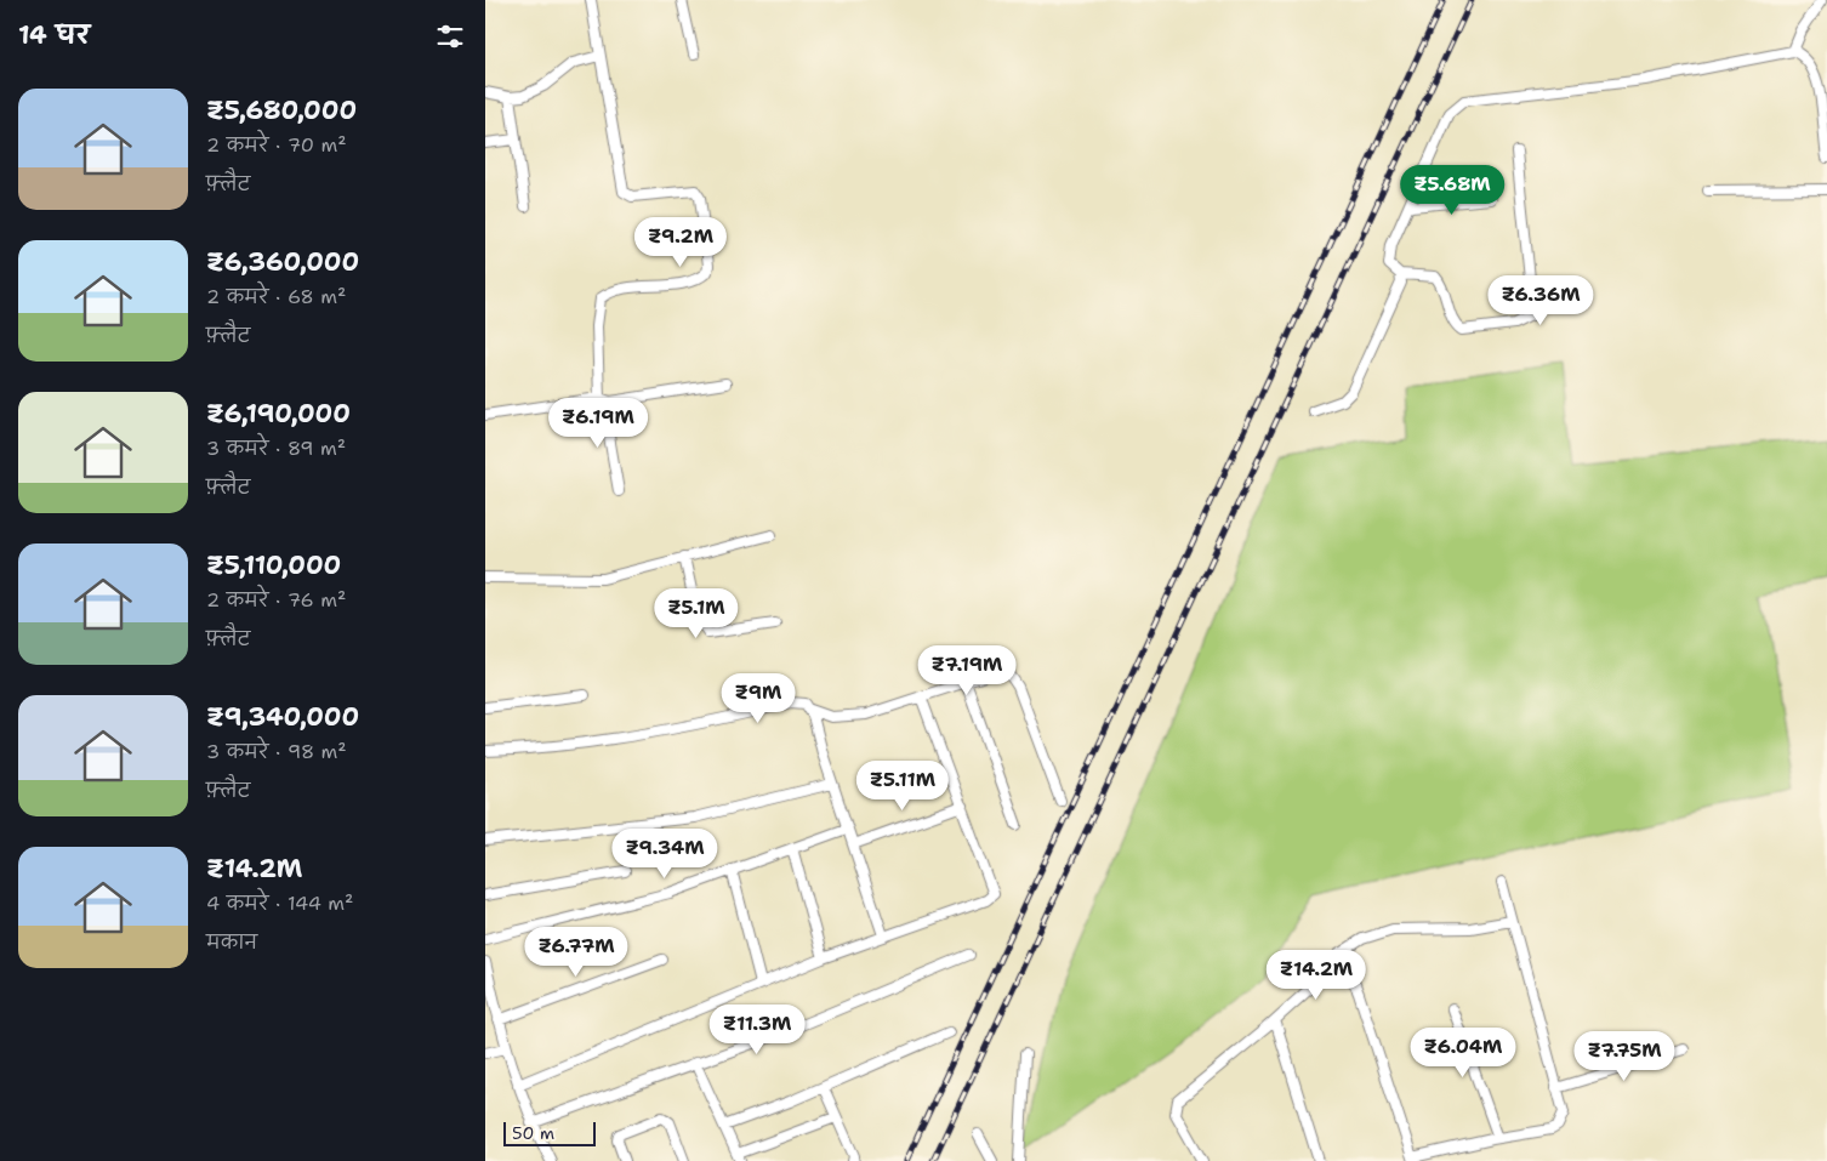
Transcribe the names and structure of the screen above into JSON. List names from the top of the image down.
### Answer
{
  "scale_bar": "50 m",
  "page": {
    "heading": "14 घर",
    "list": [
      {
        "name": "₹5,680,000",
        "note": "2 कमरे · 70 m² · फ़्लैट"
      },
      {
        "name": "₹6,360,000",
        "note": "2 कमरे · 68 m² · फ़्लैट"
      },
      {
        "name": "₹6,190,000",
        "note": "3 कमरे · 89 m² · फ़्लैट"
      },
      {
        "name": "₹5,110,000",
        "note": "2 कमरे · 76 m² · फ़्लैट"
      },
      {
        "name": "₹9,340,000",
        "note": "3 कमरे · 98 m² · फ़्लैट"
      },
      {
        "name": "₹14.2M",
        "note": "4 कमरे · 144 m² · मकान"
      }
    ],
    "price": [
      "₹5.68M",
      "₹9.2M",
      "₹6.36M",
      "₹6.19M",
      "₹5.1M",
      "₹7.19M",
      "₹9M",
      "₹5.11M",
      "₹9.34M",
      "₹6.77M",
      "₹14.2M",
      "₹11.3M",
      "₹6.04M",
      "₹7.75M"
    ],
    "scale": "50 m"
  }
}
